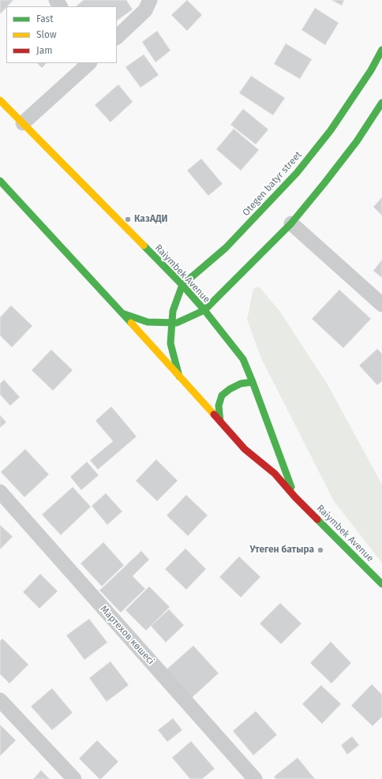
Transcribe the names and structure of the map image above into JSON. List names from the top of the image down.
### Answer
{
  "streets": {
    "main road": ["Otegen batyr street", "Raiymbek Avenue"],
    "street": ["Мартехов көшесі"]
  },
  "crossings": [
    ["Otegen batyr street", "Raiymbek Avenue"]
  ],
  "places": ["КазАДИ", "Утеген батыра"],
  "legend": ["Fast", "Slow", "Jam"]
}
